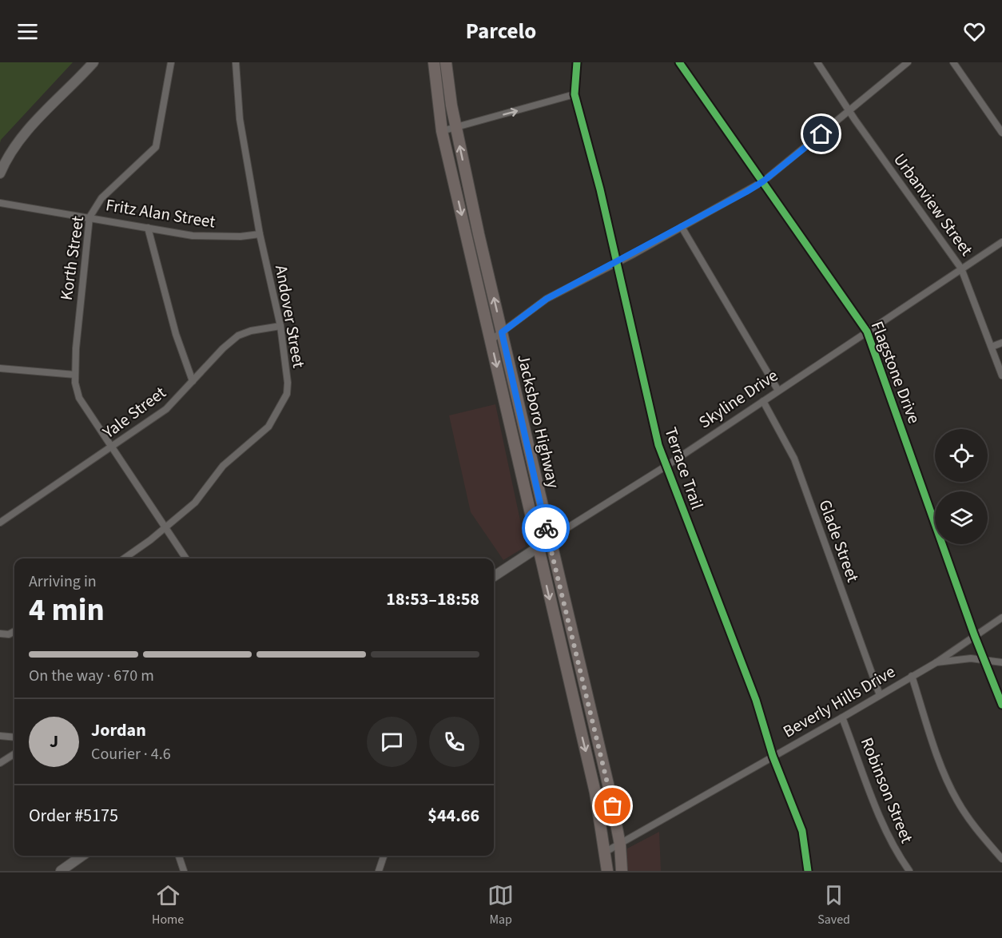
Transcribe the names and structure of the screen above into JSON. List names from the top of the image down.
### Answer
{
  "streets": {
    "main road": ["Jacksboro Highway"],
    "street": [
      "Urbanview Street",
      "Fritz Alan Street",
      "Korth Street",
      "Andover Street",
      "Flagstone Drive",
      "Skyline Drive",
      "Yale Street",
      "Terrace Trail",
      "Glade Street",
      "Beverly Hills Drive",
      "Robinson Street"
    ]
  },
  "crossings": [
    ["Urbanview Street", "Skyline Drive"],
    ["Fritz Alan Street", "Korth Street"],
    ["Fritz Alan Street", "Andover Street"],
    ["Korth Street", "Andover Street"],
    ["Korth Street", "Yale Street"],
    ["Andover Street", "Yale Street"],
    ["Flagstone Drive", "Skyline Drive"],
    ["Flagstone Drive", "Beverly Hills Drive"],
    ["Skyline Drive", "Jacksboro Highway"],
    ["Skyline Drive", "Terrace Trail"],
    ["Skyline Drive", "Glade Street"],
    ["Jacksboro Highway", "Beverly Hills Drive"],
    ["Terrace Trail", "Beverly Hills Drive"],
    ["Glade Street", "Beverly Hills Drive"],
    ["Beverly Hills Drive", "Robinson Street"]
  ],
  "page": {
    "header": "Parcelo",
    "heading": ["4 min", "Arriving in", "18:53–18:58"],
    "panel": [
      "Jordan",
      "Courier · 4.6",
      "Order #5175",
      "$44.66"
    ],
    "bar": "On the way · 670 m",
    "round": "J",
    "tabs": ["Home", "Map", "Saved"]
  }
}
